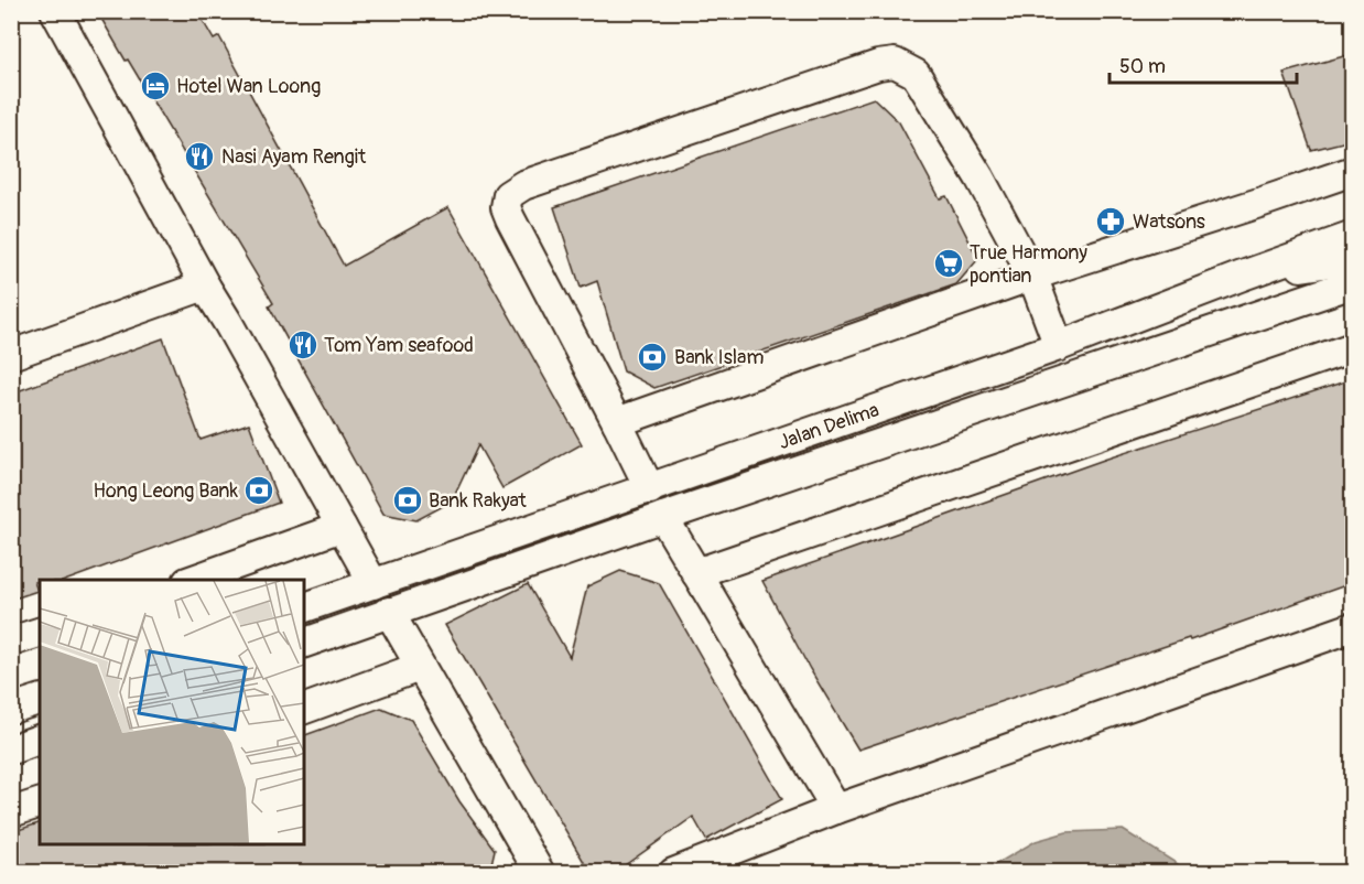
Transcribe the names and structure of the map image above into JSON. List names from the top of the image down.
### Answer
{
  "streets": {
    "street": ["Jalan Delima"]
  },
  "places": {
    "hotel": ["Hotel Wan Loong"],
    "restaurant": ["Nasi Ayam Rengit", "Tom Yam seafood"],
    "pharmacy": ["Watsons"],
    "supermarket": ["True Harmony pontian"],
    "bank": ["Bank Islam", "Hong Leong Bank", "Bank Rakyat"]
  },
  "scale_bar": "50 m"
}
